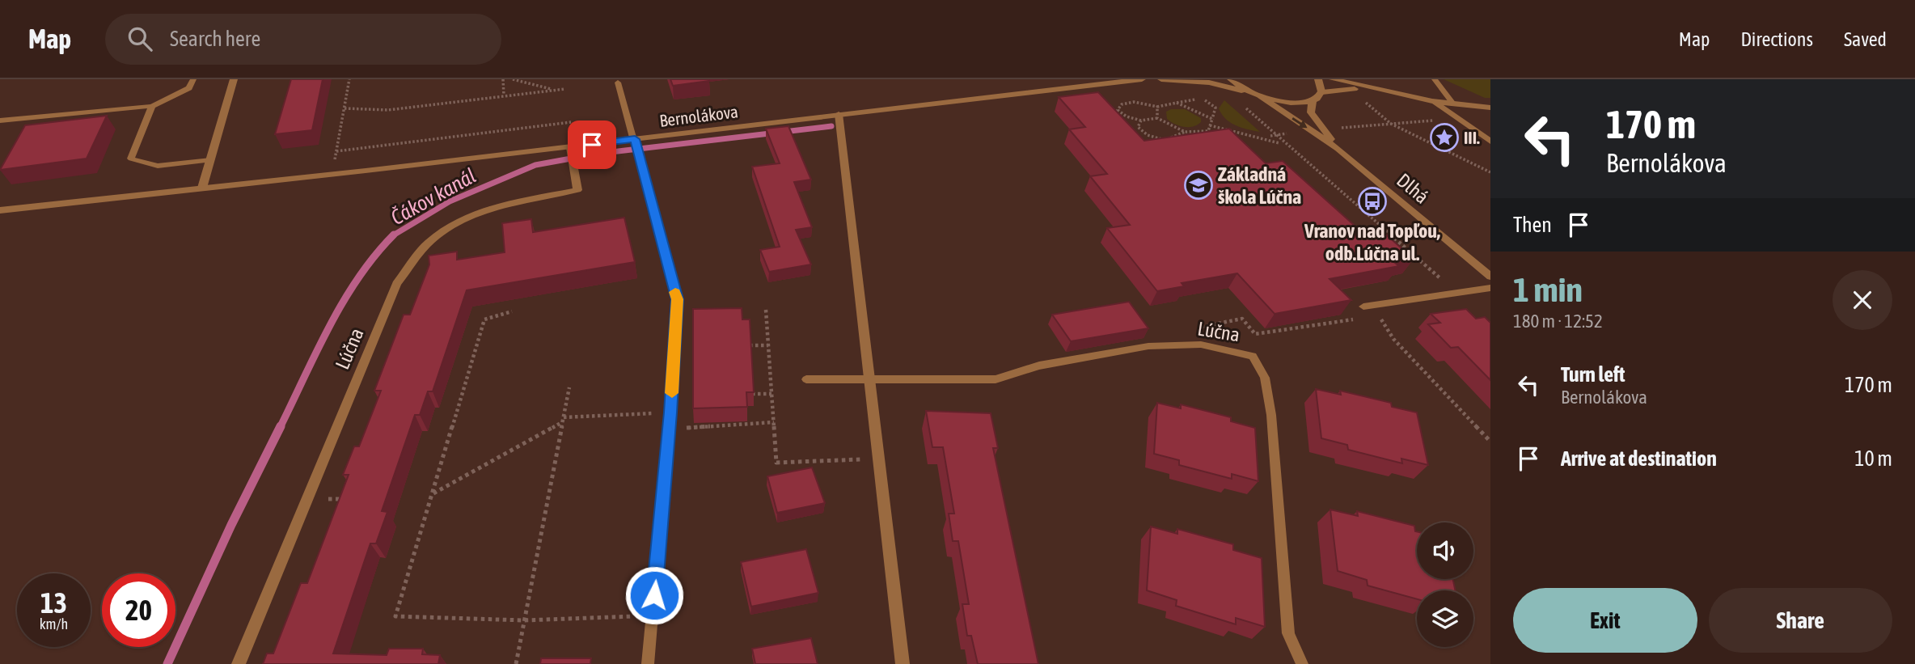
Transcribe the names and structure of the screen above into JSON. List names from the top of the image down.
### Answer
{
  "streets": {
    "street": ["Bernolákova", "Dlhá", "Lúčna"]
  },
  "crossings": [
    ["Bernolákova", "Lúčna"]
  ],
  "water": ["Čákov kanál"],
  "places": {
    "place": ["III."],
    "school or university": ["Základná škola Lúčna"],
    "bus stop": ["Vranov nad Topľou, odb.Lúčna ul."]
  },
  "page": {
    "header": "Map",
    "search": "Search here",
    "nav": ["Map", "Directions", "Saved"],
    "turn": ["170 m", "Bernolákova"],
    "then": "Then",
    "heading": ["1 min", "180 m · 12:52"],
    "list": [
      {
        "name": "Turn left",
        "note": "Bernolákova",
        "value": "170 m"
      },
      {
        "name": "Arrive at destination",
        "value": "10 m"
      }
    ],
    "speed": "13 km/h",
    "limit": "20",
    "buttons": ["Exit", "Share"]
  }
}
